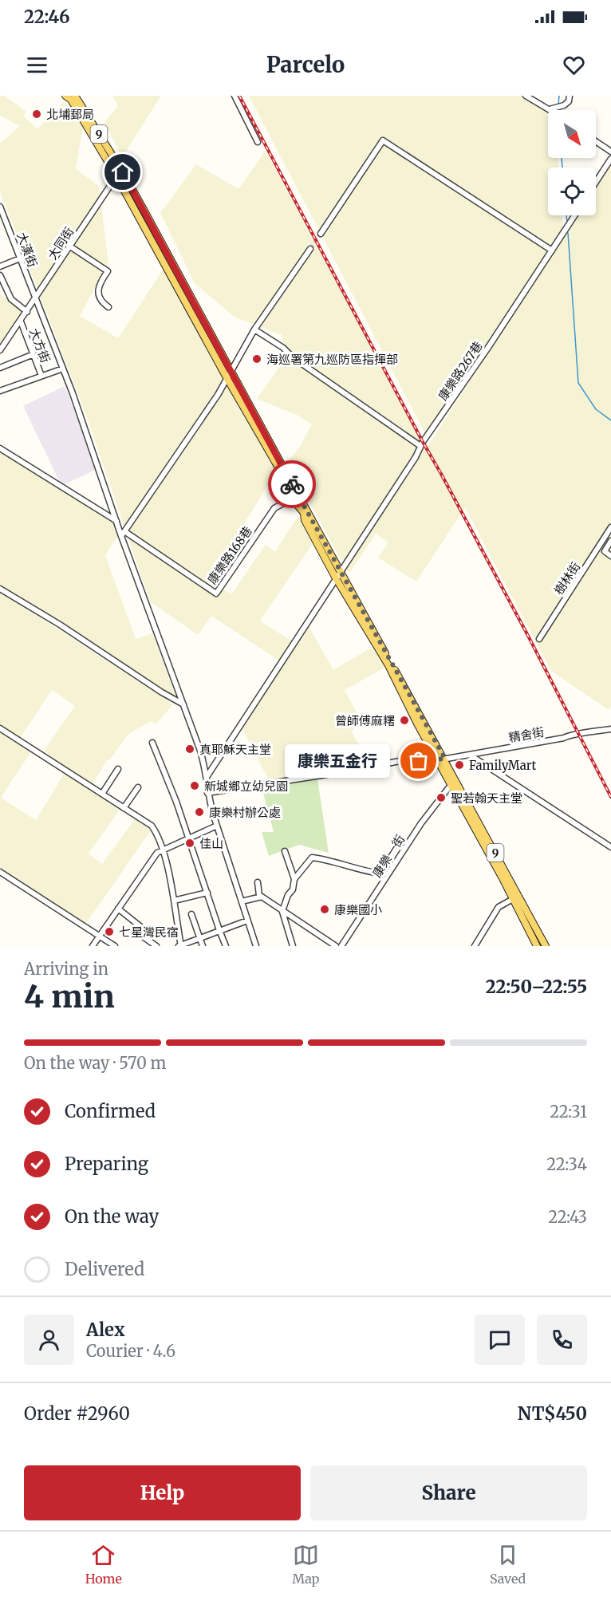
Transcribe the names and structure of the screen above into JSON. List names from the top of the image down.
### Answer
{
  "streets": {
    "main road": ["9"],
    "street": [
      "大同街",
      "大漢街",
      "大方街",
      "康樂路267巷",
      "康樂路168巷",
      "樹林街",
      "精舍街",
      "康樂一街"
    ]
  },
  "crossings": [
    ["9", "大同街"],
    ["9", "康樂路267巷"],
    ["9", "康樂路168巷"],
    ["9", "精舍街"],
    ["9", "康樂一街"],
    ["大同街", "大漢街"],
    ["大同街", "大方街"],
    ["大漢街", "康樂路267巷"],
    ["大漢街", "康樂路168巷"],
    ["大漢街", "精舍街"]
  ],
  "places": [
    "北埔郵局",
    "海巡署第九巡防區指揮部",
    "曾師傅麻糬",
    "真耶穌天主堂",
    "康樂五金行",
    "FamilyMart",
    "新城鄉立幼兒園",
    "聖若翰天主堂",
    "康樂村辦公處",
    "佳山",
    "康樂國小",
    "七星灣民宿"
  ],
  "north": "bottom right",
  "page": {
    "status": "22:46",
    "header": "Parcelo",
    "bubble": "康樂五金行",
    "heading": ["4 min", "Arriving in", "22:50–22:55"],
    "panel": [
      "Alex",
      "Courier · 4.6",
      "Order #2960",
      "NT$450"
    ],
    "bar": "On the way · 570 m",
    "list": [
      ["Confirmed", "22:31"],
      ["Preparing", "22:34"],
      ["On the way", "22:43"],
      "Delivered"
    ],
    "buttons": ["Help", "Share"],
    "tabs": ["Home", "Map", "Saved"]
  }
}
